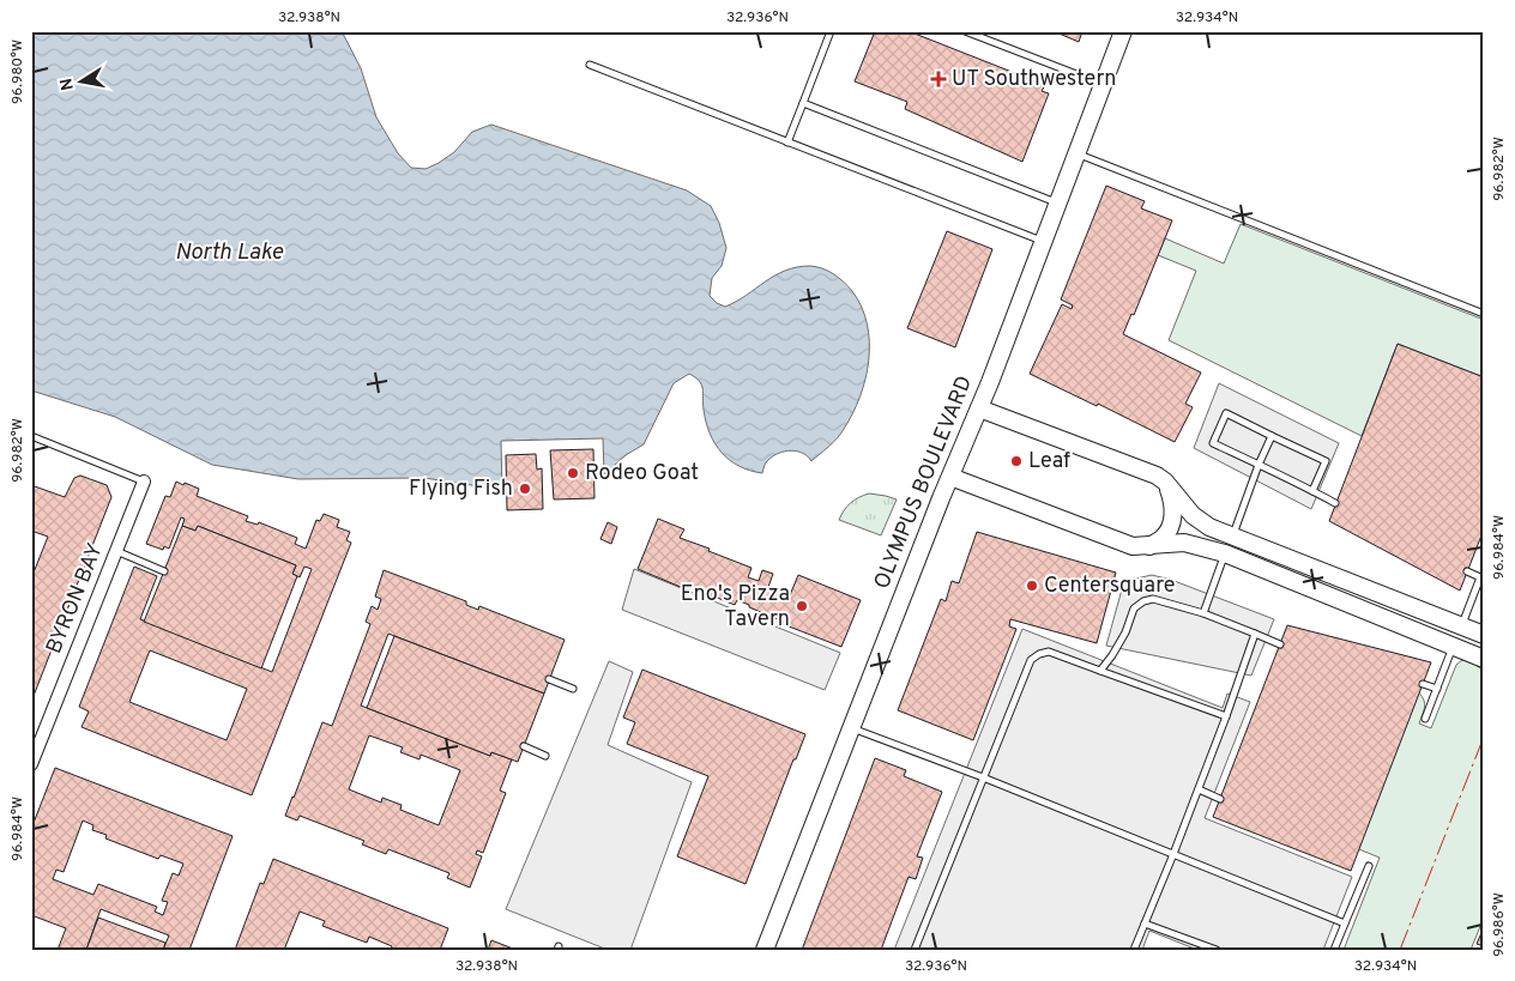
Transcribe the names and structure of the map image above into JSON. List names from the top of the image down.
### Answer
{
  "streets": {
    "street": ["OLYMPUS BOULEVARD", "BYRON BAY"]
  },
  "water": ["North Lake"],
  "places": {
    "health": ["UT Southwestern"],
    "other": [
      "Leaf",
      "Rodeo Goat",
      "Flying Fish",
      "Centersquare",
      "Eno's Pizza Tavern"
    ]
  },
  "north": "left",
  "coordinates": [
    "32.938°N",
    "32.936°N",
    "32.934°N",
    "96.980°W",
    "96.982°W",
    "96.984°W",
    "96.986°W"
  ]
}
